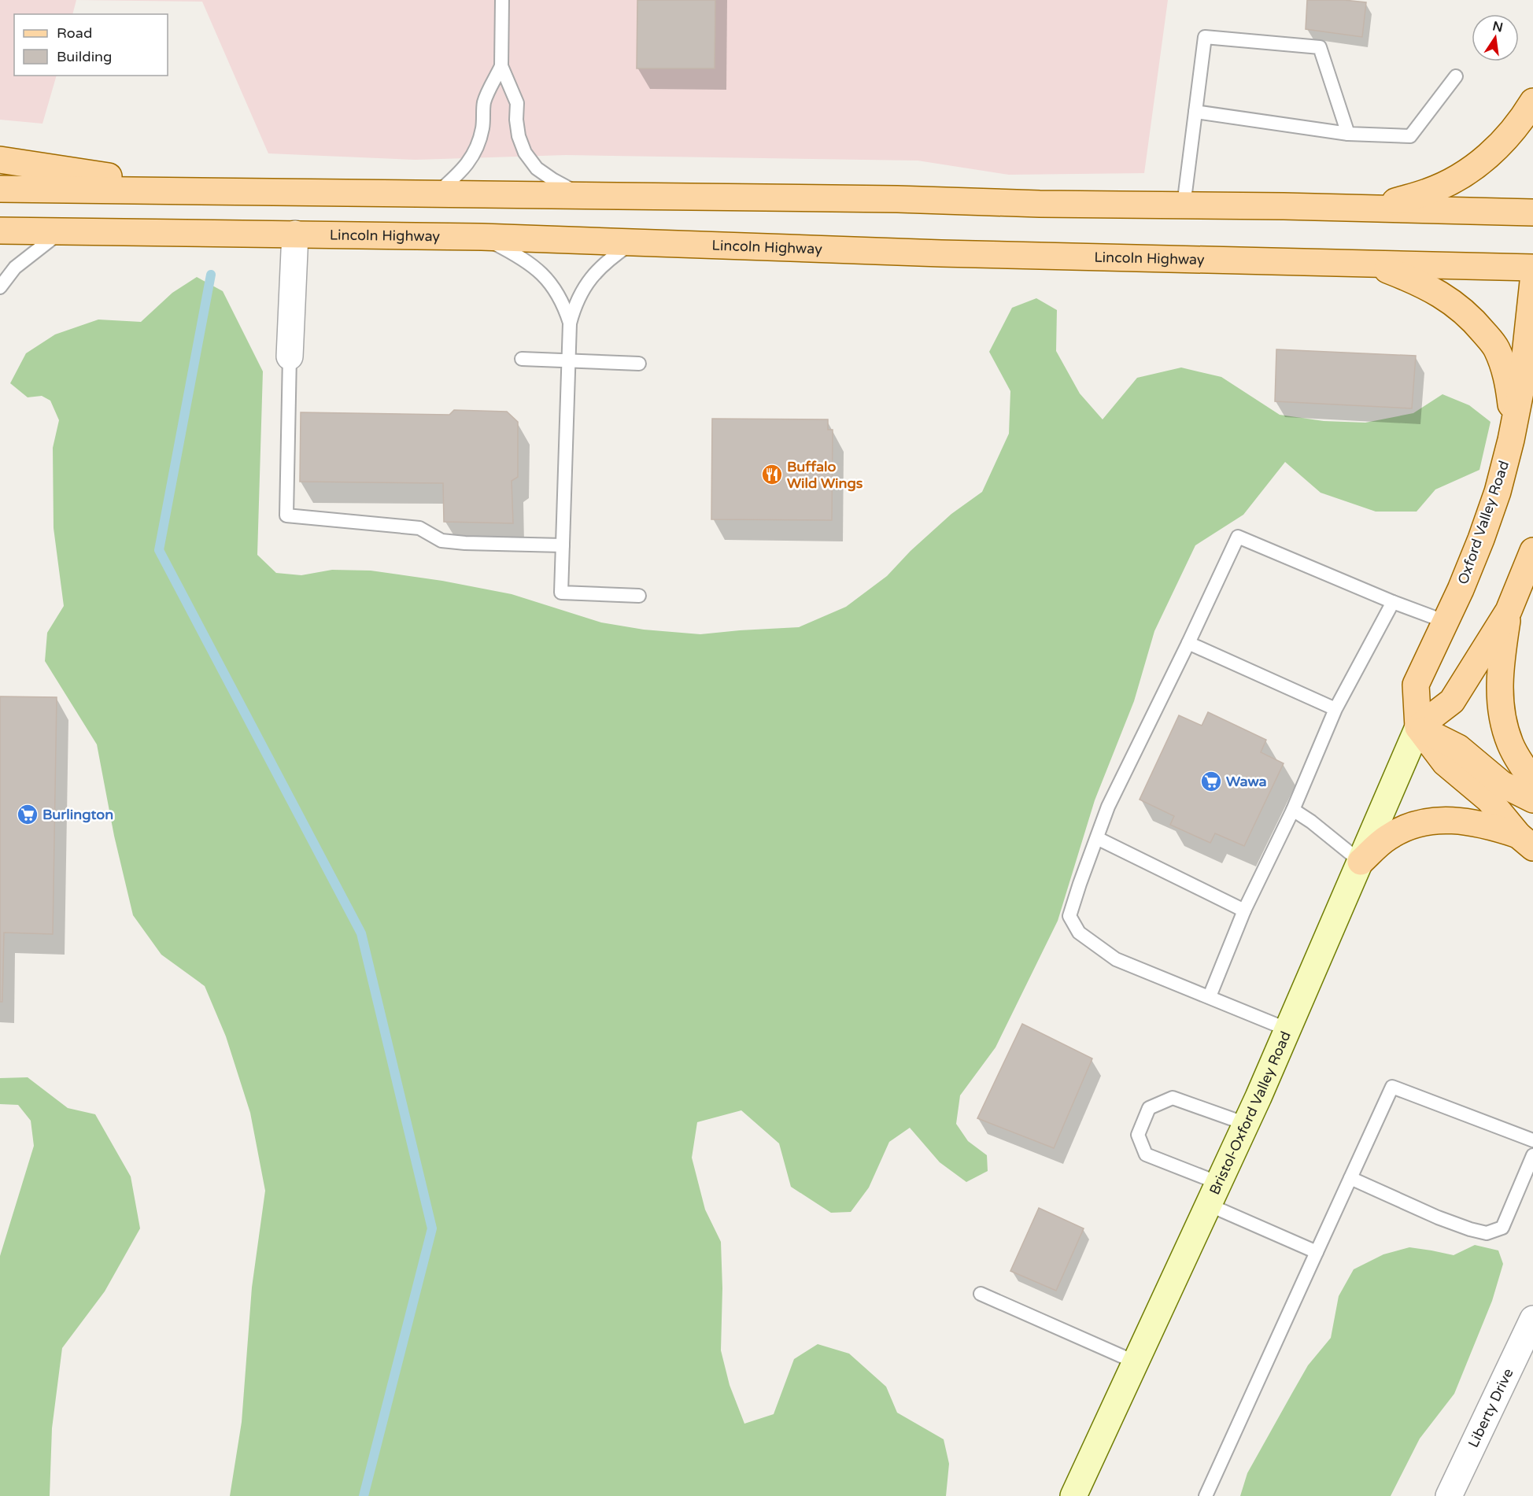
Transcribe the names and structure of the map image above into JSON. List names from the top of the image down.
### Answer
{
  "streets": {
    "main road": ["Lincoln Highway", "Oxford Valley Road", "Bristol-Oxford Valley Road"],
    "street": ["Liberty Drive"]
  },
  "crossings": [
    ["Oxford Valley Road", "Bristol-Oxford Valley Road"]
  ],
  "places": {
    "restaurant": ["Buffalo Wild Wings"],
    "supermarket": ["Wawa", "Burlington"]
  },
  "legend": ["Road", "Building"],
  "north": "top"
}
